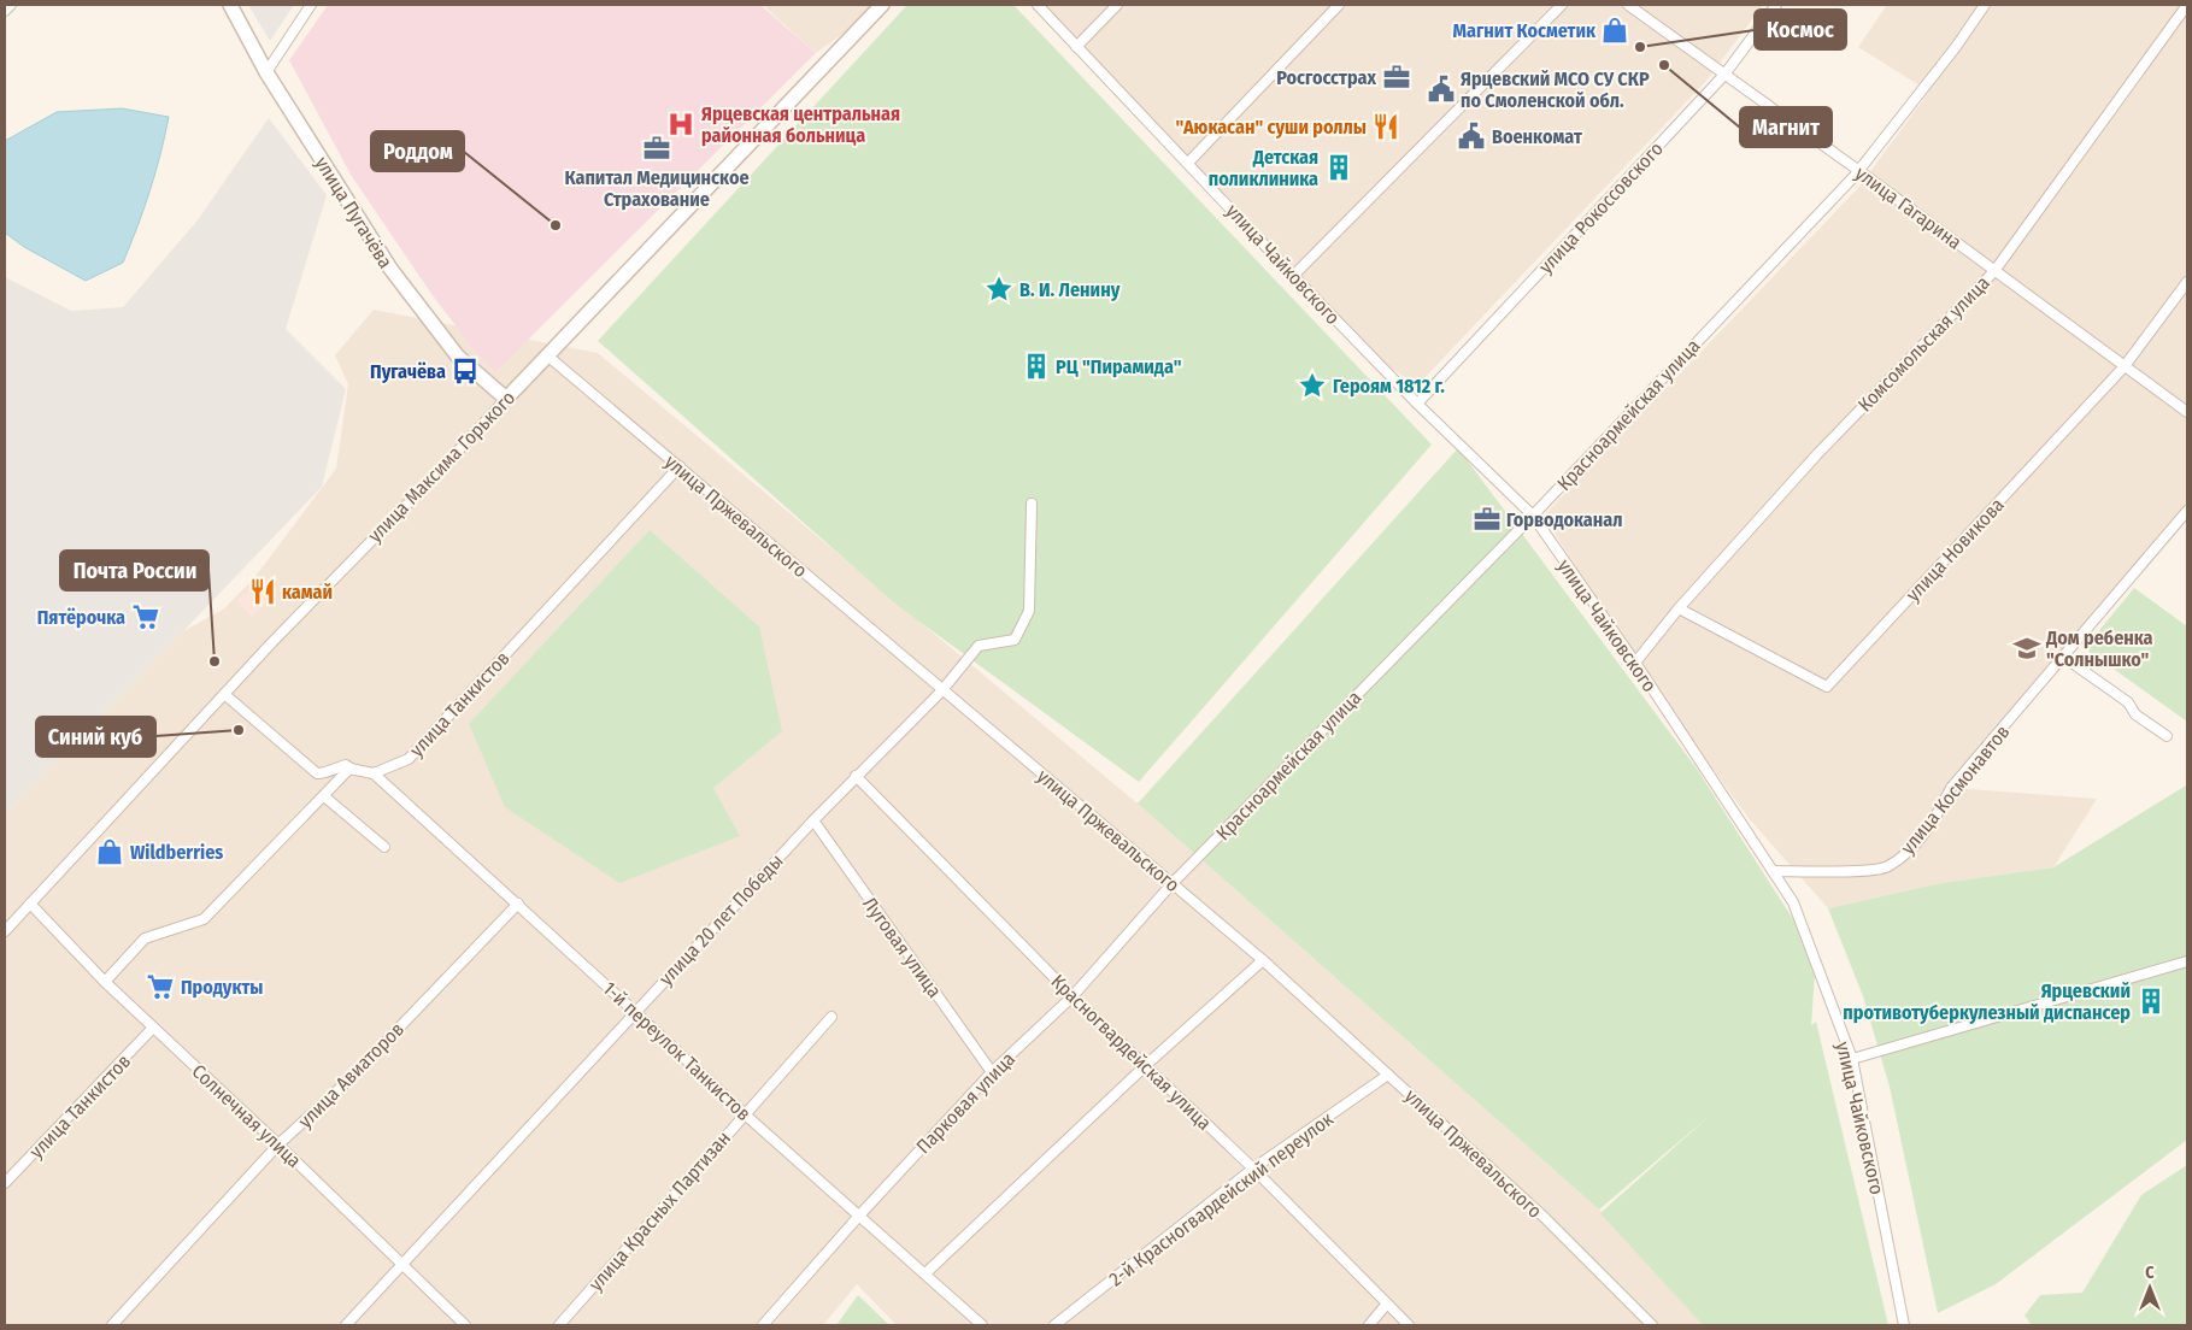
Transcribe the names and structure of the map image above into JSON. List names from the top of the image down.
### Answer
{
  "streets": {
    "street": [
      "улица Рокоссовского",
      "улица Гагарина",
      "улица Пугачёва",
      "улица Чайковского",
      "Комсомольская улица",
      "Красноармейская улица",
      "улица Максима Горького",
      "улица Пржевальского",
      "улица Новикова",
      "улица Танкистов",
      "улица Космонавтов",
      "улица 20 лет Победы",
      "Луговая улица",
      "1-й переулок Танкистов",
      "Красногвардейская улица",
      "улица Авиаторов",
      "Парковая улица",
      "Солнечная улица",
      "2-й Красногвардейский переулок",
      "улица Красных Партизан"
    ]
  },
  "crossings": [
    ["улица Рокоссовского", "улица Гагарина"],
    ["улица Рокоссовского", "улица Чайковского"],
    ["улица Гагарина", "Комсомольская улица"],
    ["улица Гагарина", "Красноармейская улица"],
    ["улица Гагарина", "улица Новикова"],
    ["улица Пугачёва", "улица Максима Горького"],
    ["улица Чайковского", "Комсомольская улица"],
    ["улица Чайковского", "Красноармейская улица"],
    ["улица Чайковского", "улица Космонавтов"],
    ["Комсомольская улица", "улица Новикова"],
    ["Красноармейская улица", "улица Пржевальского"],
    ["Красноармейская улица", "Парковая улица"],
    ["улица Максима Горького", "улица Пржевальского"],
    ["улица Максима Горького", "Солнечная улица"],
    ["улица Пржевальского", "улица Танкистов"],
    ["улица Пржевальского", "улица 20 лет Победы"],
    ["улица Пржевальского", "Парковая улица"],
    ["улица Пржевальского", "2-й Красногвардейский переулок"],
    ["улица Танкистов", "1-й переулок Танкистов"],
    ["улица Танкистов", "Солнечная улица"],
    ["улица 20 лет Победы", "Луговая улица"],
    ["улица 20 лет Победы", "1-й переулок Танкистов"],
    ["улица 20 лет Победы", "Красногвардейская улица"],
    ["улица 20 лет Победы", "Солнечная улица"],
    ["Луговая улица", "Парковая улица"],
    ["1-й переулок Танкистов", "улица Авиаторов"],
    ["1-й переулок Танкистов", "Парковая улица"],
    ["1-й переулок Танкистов", "улица Красных Партизан"],
    ["Красногвардейская улица", "Парковая улица"],
    ["Красногвардейская улица", "2-й Красногвардейский переулок"],
    ["улица Авиаторов", "Солнечная улица"]
  ],
  "places": {
    "shop": ["Магнит Косметик", "Wildberries"],
    "other": [
      "Космос",
      "Магнит",
      "Роддом",
      "Почта России",
      "Синий куб"
    ],
    "office": ["Росгосстрах", "Капитал Медицинское Страхование", "Горводоканал"],
    "public building": ["Ярцевский МСО СУ СКР по Смоленской обл.", "Военкомат"],
    "hospital": ["Ярцевская центральная районная больница"],
    "restaurant": ["\"Аюкасан\" суши роллы", "камай"],
    "building": ["Детская поликлиника", "РЦ \"Пирамида\"", "Ярцевский противотуберкулезный диспансер"],
    "place": ["В. И. Ленину", "Героям 1812 г."],
    "bus stop": ["Пугачёва"],
    "supermarket": ["Пятёрочка", "Продукты"],
    "school or university": ["Дом ребенка \"Солнышко\""]
  },
  "north": "top"
}
